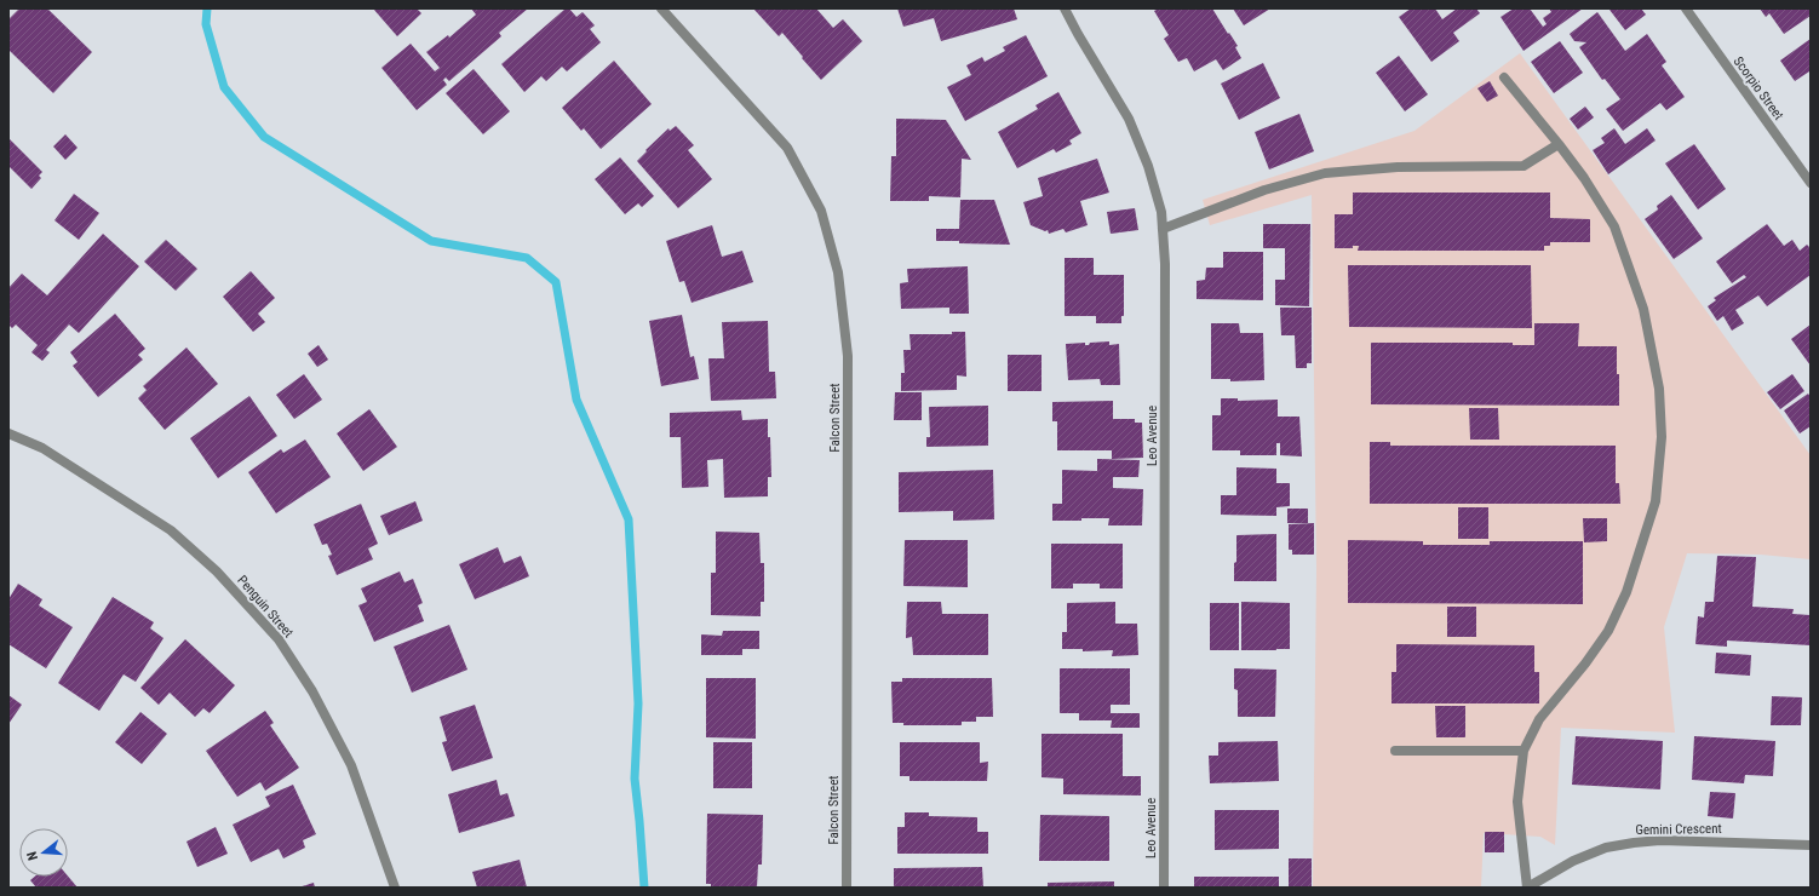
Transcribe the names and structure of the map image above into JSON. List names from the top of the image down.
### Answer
{
  "streets": {
    "street": [
      "Scorpio Street",
      "Falcon Street",
      "Leo Avenue",
      "Penguin Street",
      "Gemini Crescent"
    ]
  },
  "north": "left"
}
